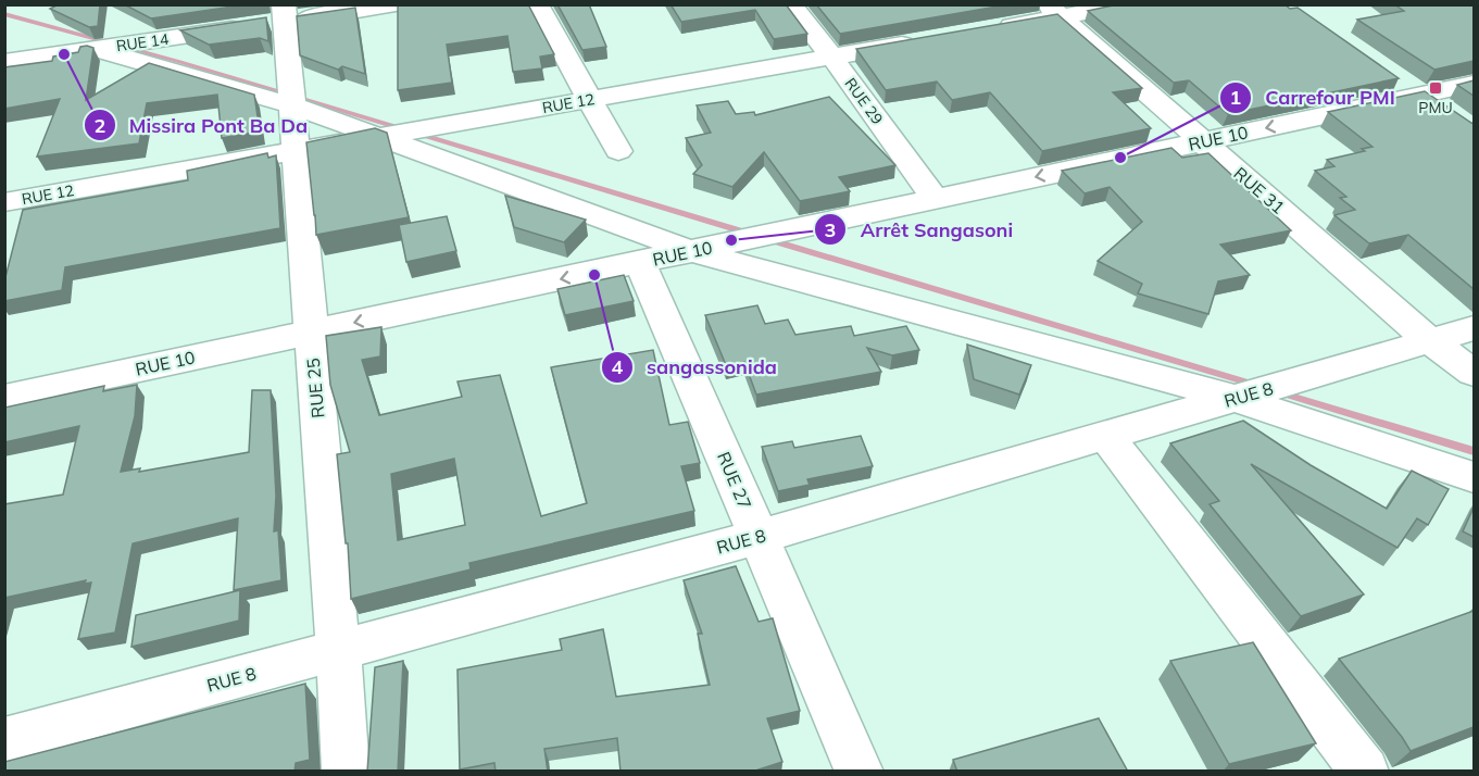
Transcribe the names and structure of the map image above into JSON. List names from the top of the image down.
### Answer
{
  "streets": {
    "street": [
      "RUE 14",
      "RUE 29",
      "RUE 12",
      "RUE 10",
      "RUE 31",
      "RUE 25",
      "RUE 8",
      "RUE 27"
    ]
  },
  "crossings": [
    ["RUE 14", "RUE 25"],
    ["RUE 29", "RUE 12"],
    ["RUE 29", "RUE 10"],
    ["RUE 12", "RUE 25"],
    ["RUE 10", "RUE 31"],
    ["RUE 10", "RUE 25"],
    ["RUE 10", "RUE 27"],
    ["RUE 31", "RUE 8"],
    ["RUE 25", "RUE 8"],
    ["RUE 8", "RUE 27"]
  ],
  "one_way": ["RUE 10"],
  "places": {
    "other": [
      "Missira Pont Ba Da",
      "Carrefour PMI",
      "Arrêt Sangasoni",
      "sangassonida"
    ],
    "transit": ["PMU"]
  }
}
